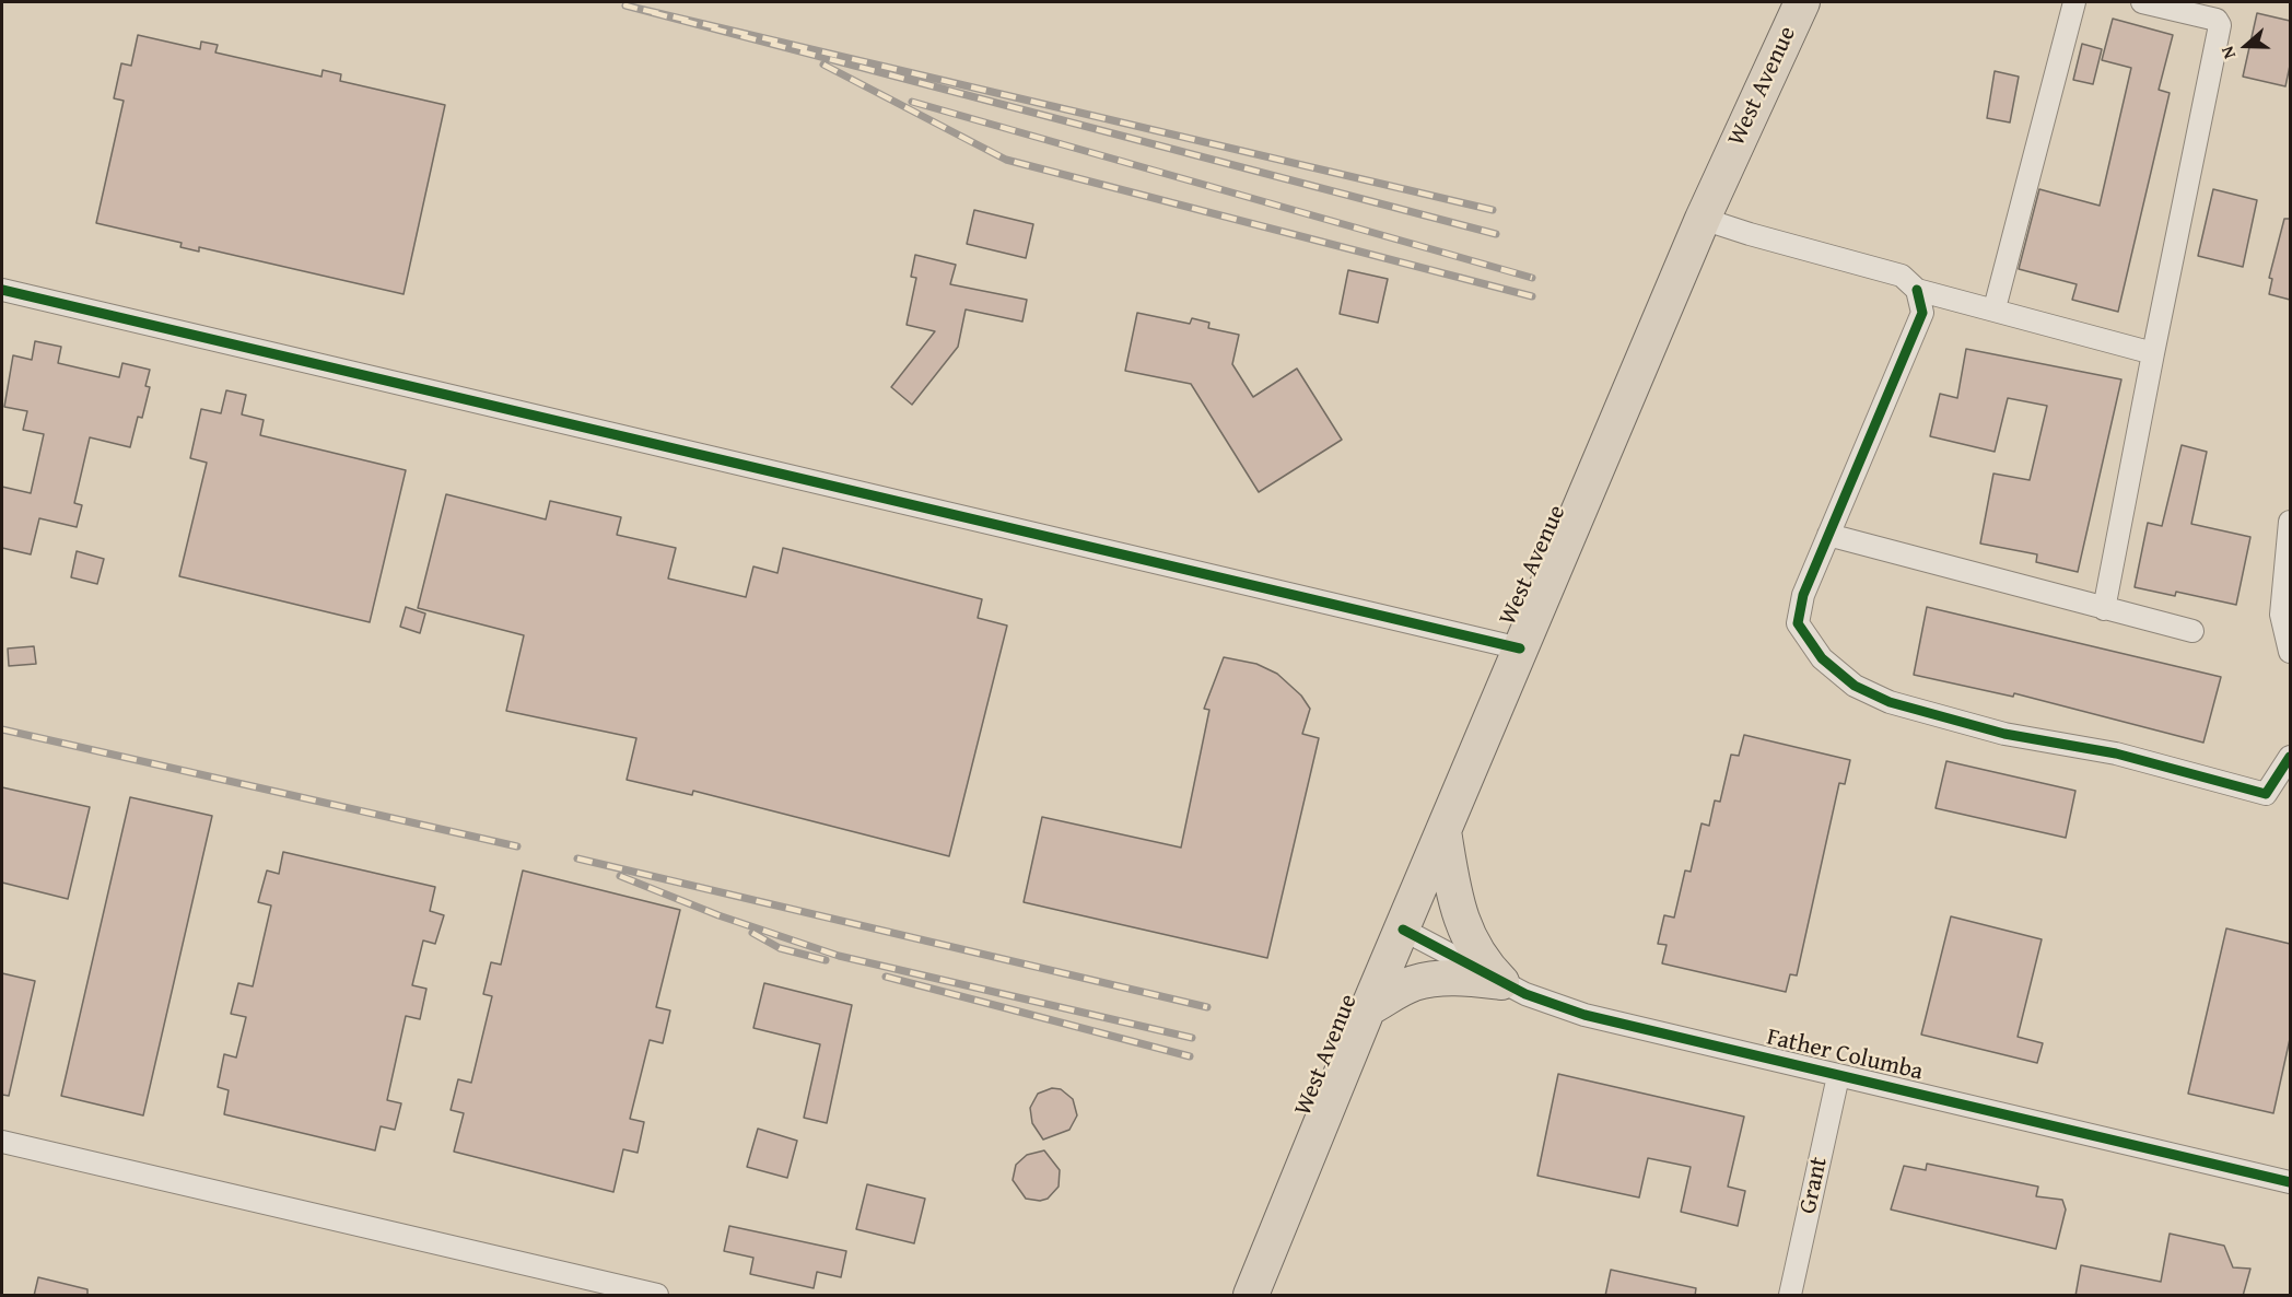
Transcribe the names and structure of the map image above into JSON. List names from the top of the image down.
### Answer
{
  "streets": {
    "main road": ["West Avenue"],
    "street": ["Father Columba", "Grant"]
  },
  "crossings": [
    ["West Avenue", "Father Columba"],
    ["Father Columba", "Grant"]
  ],
  "north": "left"
}
